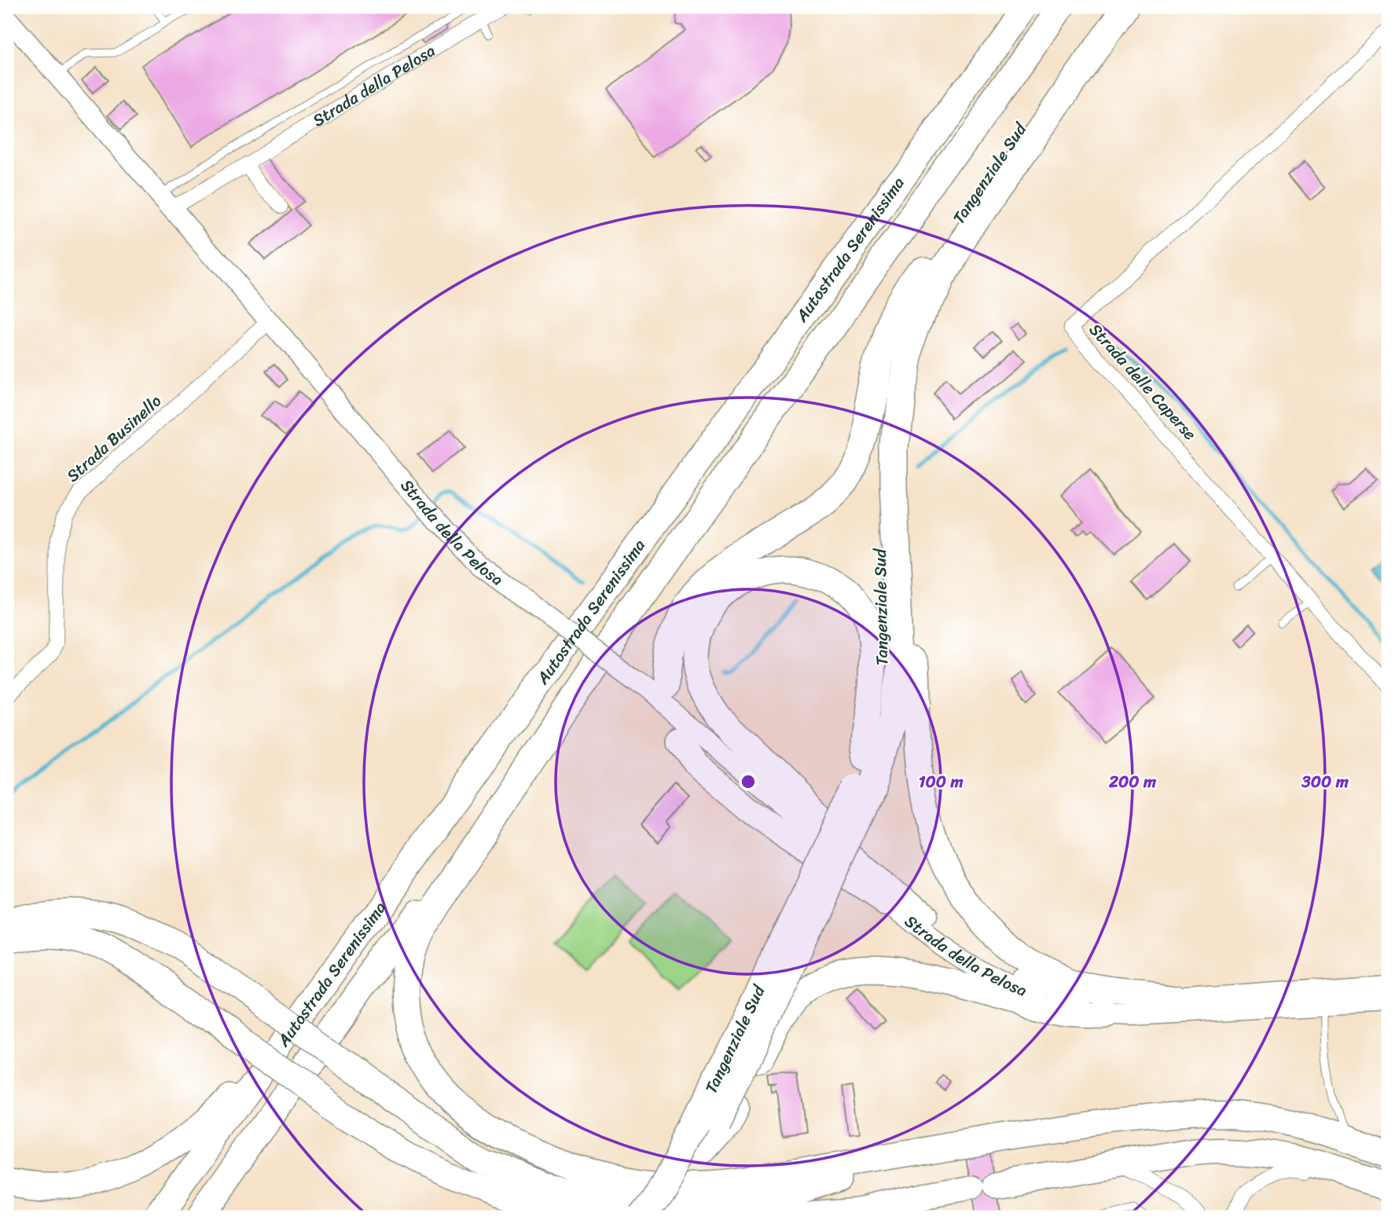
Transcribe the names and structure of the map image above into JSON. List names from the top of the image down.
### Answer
{
  "streets": {
    "highway": ["Tangenziale Sud", "Autostrada Serenissima"],
    "street": ["Strada della Pelosa", "Strada delle Caperse", "Strada Businello"]
  },
  "crossings": [
    ["Strada della Pelosa", "Strada Businello"]
  ],
  "rings": ["100 m", "200 m", "300 m"]
}
